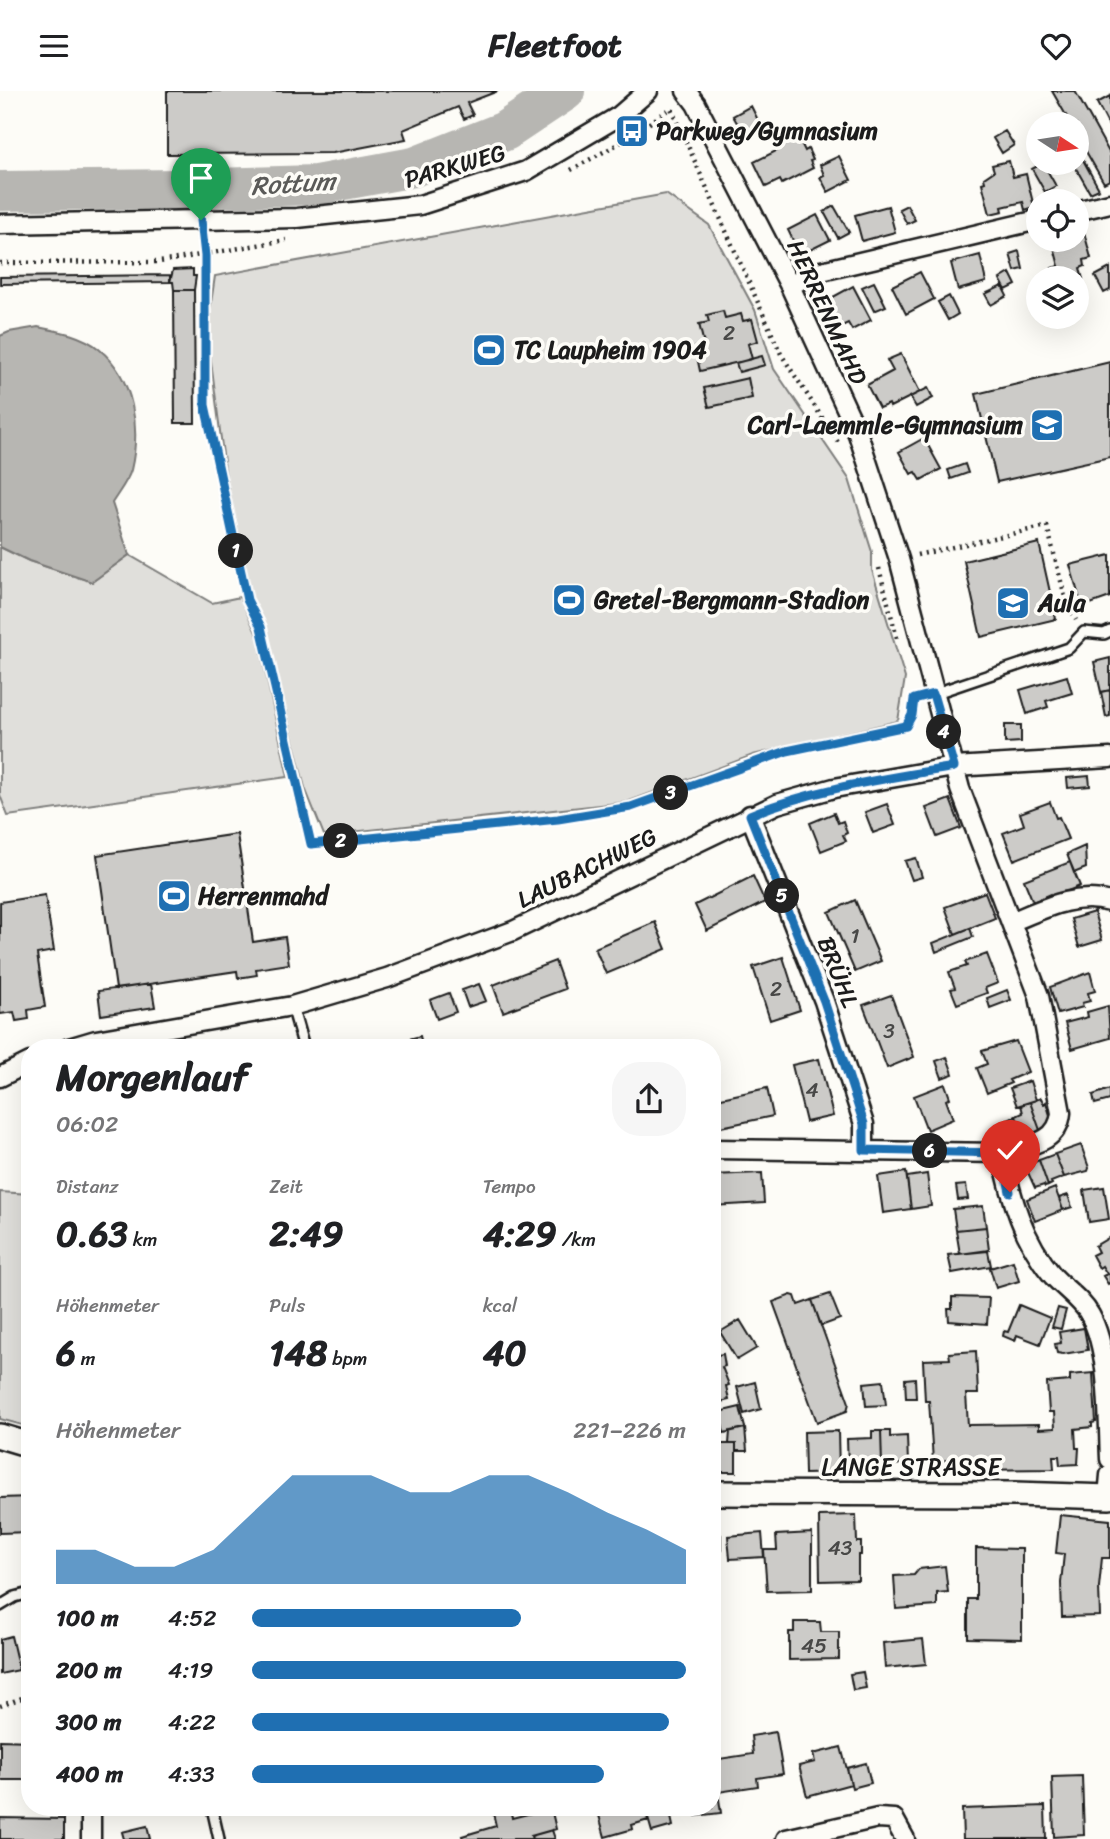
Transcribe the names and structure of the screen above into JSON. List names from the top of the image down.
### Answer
{
  "streets": {
    "street": [
      "PARKWEG",
      "HERRENMAHD",
      "LAUBACHWEG",
      "BRÜHL",
      "LANGE STRASSE"
    ]
  },
  "crossings": [
    ["HERRENMAHD", "LAUBACHWEG"],
    ["LAUBACHWEG", "BRÜHL"]
  ],
  "water": ["Rottum"],
  "places": {
    "bus stop": ["Parkweg/Gymnasium"],
    "sports": ["TC Laupheim 1904", "Gretel-Bergmann-Stadion", "Herrenmahd"],
    "school or university": ["Carl-Laemmle-Gymnasium", "Aula"]
  },
  "house_numbers": [
    "2",
    "1",
    "2",
    "3",
    "4",
    "43",
    "45"
  ],
  "north": "right",
  "page": {
    "header": "Fleetfoot",
    "pins": [
      "1",
      "4",
      "3",
      "2",
      "5",
      "6"
    ],
    "heading": ["Morgenlauf", "06:02"],
    "stats": [
      ["Distanz", "0.63 km"],
      ["Zeit", "2:49"],
      ["Tempo", "4:29 /km"],
      ["Höhenmeter", "6 m"],
      ["Puls", "148 bpm"],
      ["kcal", "40"]
    ],
    "chart": ["Höhenmeter", "221–226 m"],
    "list": [
      {
        "name": "100 m",
        "note": "4:52"
      },
      {
        "name": "200 m",
        "note": "4:19"
      },
      {
        "name": "300 m",
        "note": "4:22"
      },
      {
        "name": "400 m",
        "note": "4:33"
      }
    ]
  }
}
